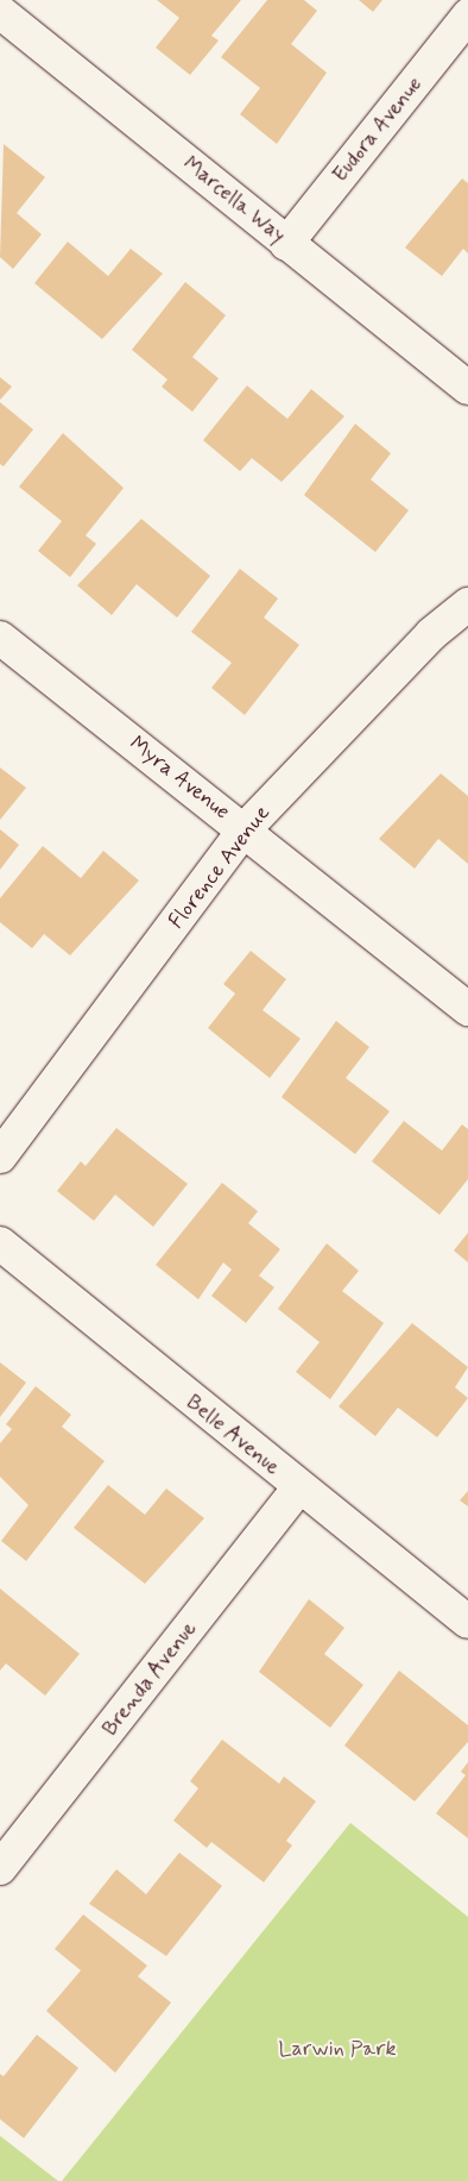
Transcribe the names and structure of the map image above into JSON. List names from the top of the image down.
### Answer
{
  "streets": {
    "street": [
      "Eudora Avenue",
      "Marcella Way",
      "Myra Avenue",
      "Florence Avenue",
      "Belle Avenue",
      "Brenda Avenue"
    ]
  },
  "crossings": [
    ["Eudora Avenue", "Marcella Way"],
    ["Myra Avenue", "Florence Avenue"],
    ["Belle Avenue", "Brenda Avenue"]
  ],
  "parks": ["Larwin Park"]
}
